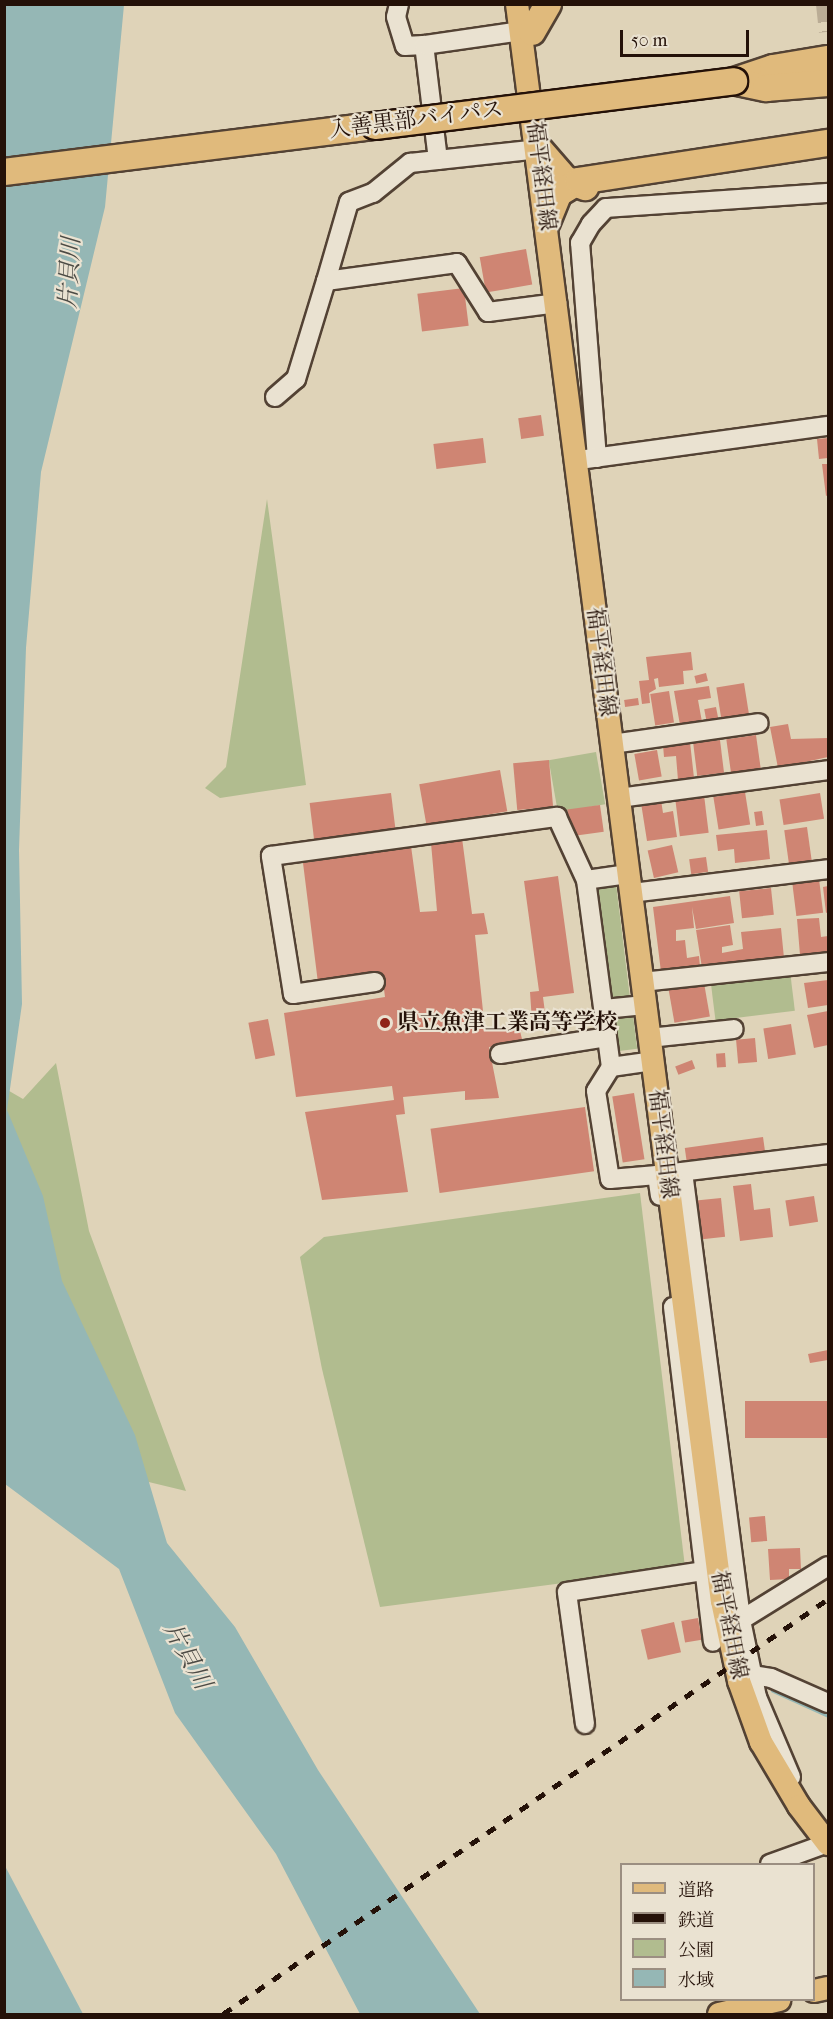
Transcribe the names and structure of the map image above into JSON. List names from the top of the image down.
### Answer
{
  "streets": {
    "highway": ["入善黒部バイパス"],
    "main road": ["福平経田線"]
  },
  "water": ["片貝川"],
  "places": ["県立魚津工業高等学校"],
  "legend": [
    "道路",
    "鉄道",
    "公園",
    "水域"
  ],
  "scale_bar": "50 m"
}
